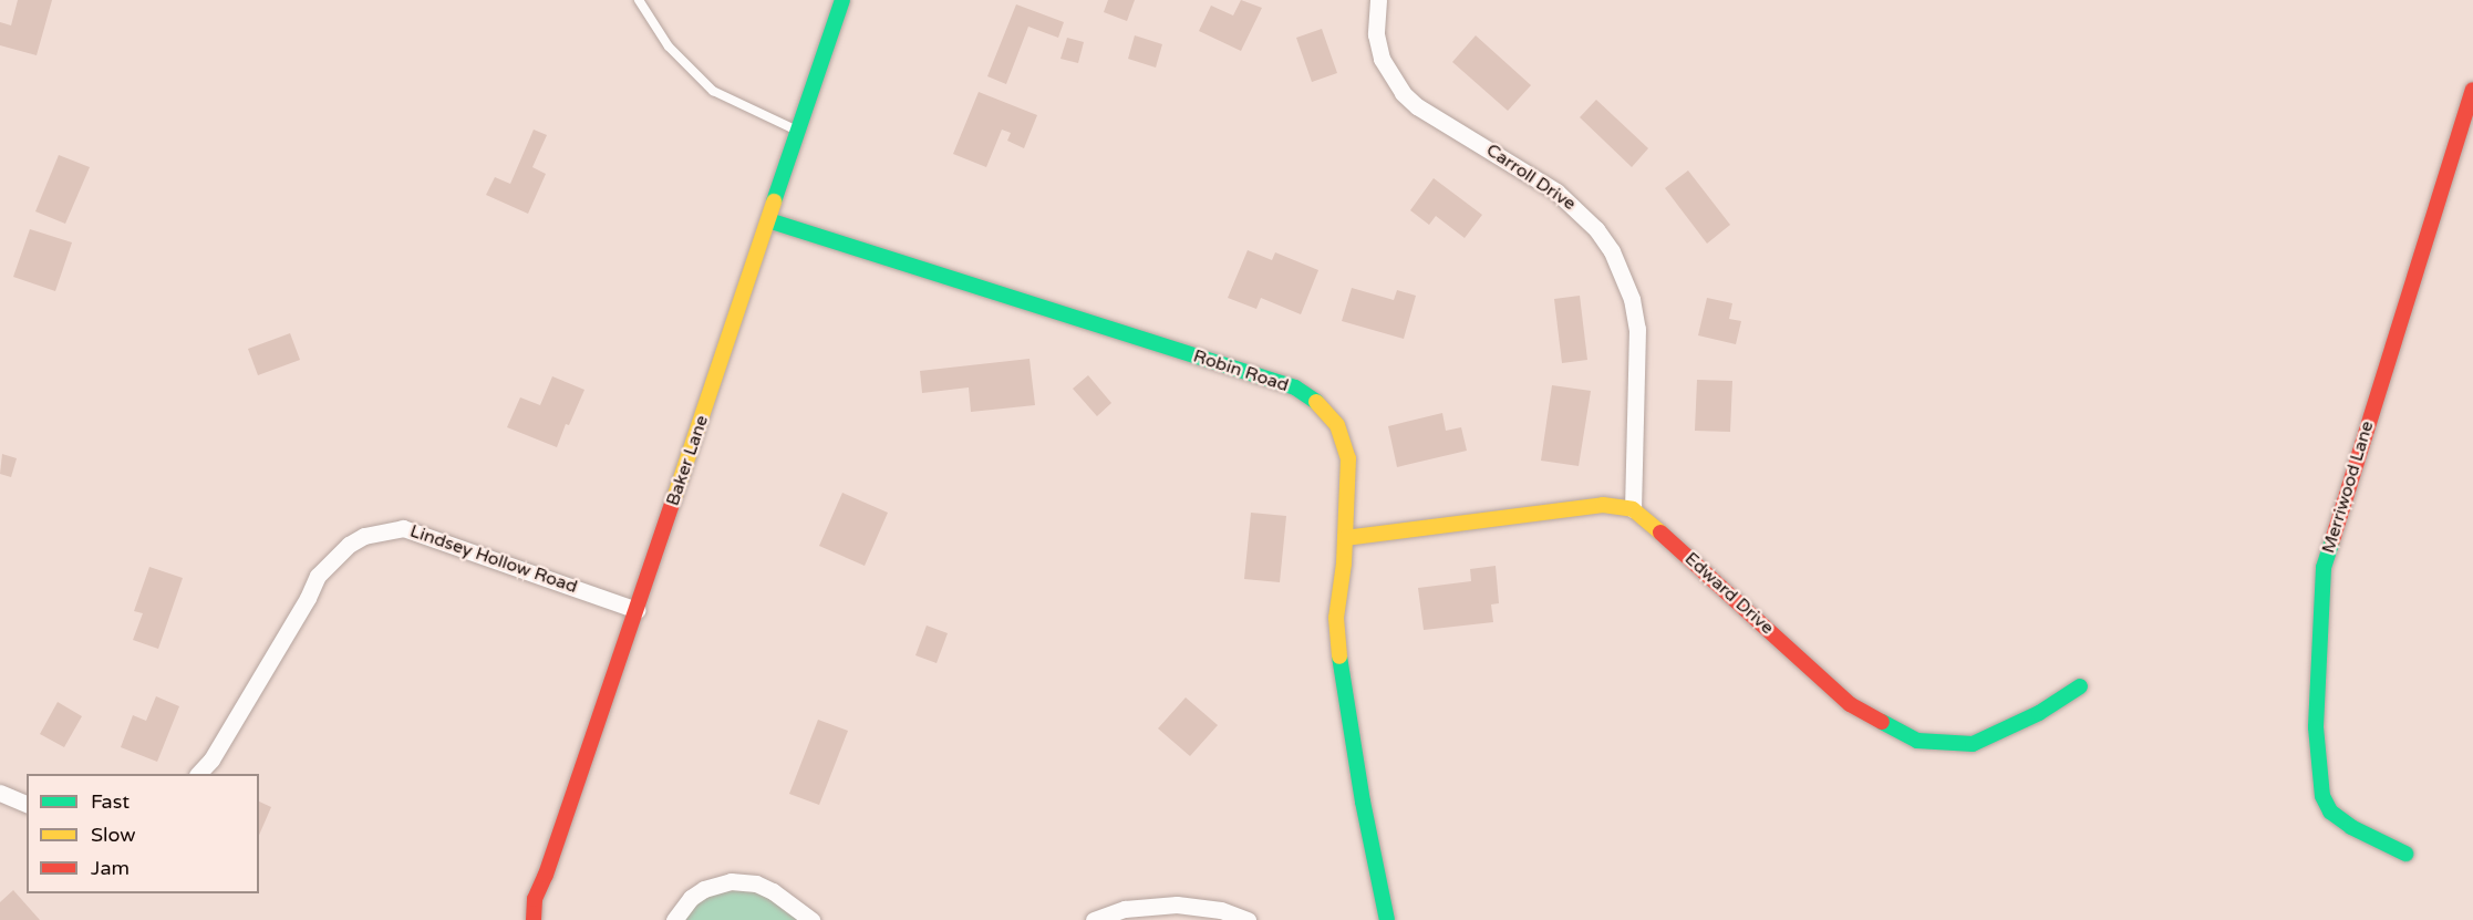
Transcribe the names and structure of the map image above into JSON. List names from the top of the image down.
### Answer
{
  "streets": {
    "street": [
      "Carroll Drive",
      "Robin Road",
      "Baker Lane",
      "Merriwood Lane",
      "Lindsey Hollow Road",
      "Edward Drive"
    ]
  },
  "crossings": [
    ["Carroll Drive", "Edward Drive"],
    ["Robin Road", "Baker Lane"],
    ["Baker Lane", "Lindsey Hollow Road"]
  ],
  "legend": ["Fast", "Slow", "Jam"]
}
